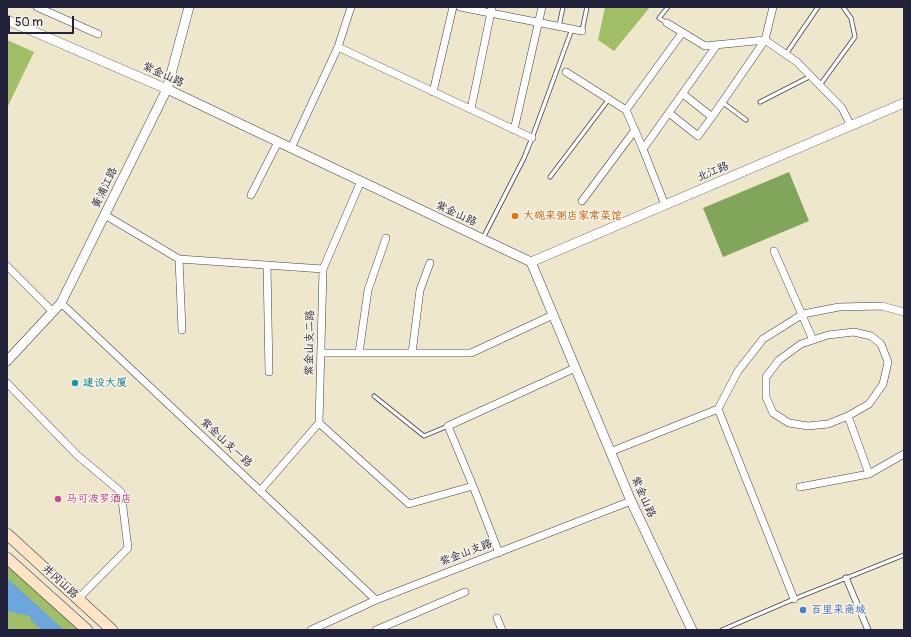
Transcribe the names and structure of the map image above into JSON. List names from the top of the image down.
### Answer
{
  "streets": {
    "main road": ["井冈山路"],
    "street": [
      "紫金山路",
      "北江路",
      "黄浦江路",
      "紫金山支二路",
      "紫金山支一路",
      "紫金山支路"
    ]
  },
  "crossings": [
    ["紫金山路", "北江路"],
    ["紫金山路", "黄浦江路"],
    ["紫金山路", "紫金山支二路"],
    ["紫金山路", "紫金山支路"],
    ["黄浦江路", "紫金山支一路"],
    ["紫金山支一路", "紫金山支路"]
  ],
  "places": [
    "大碗来粥店家常菜馆",
    "建设大厦",
    "马可波罗酒店",
    "百里来商城"
  ],
  "scale_bar": "50 m"
}
